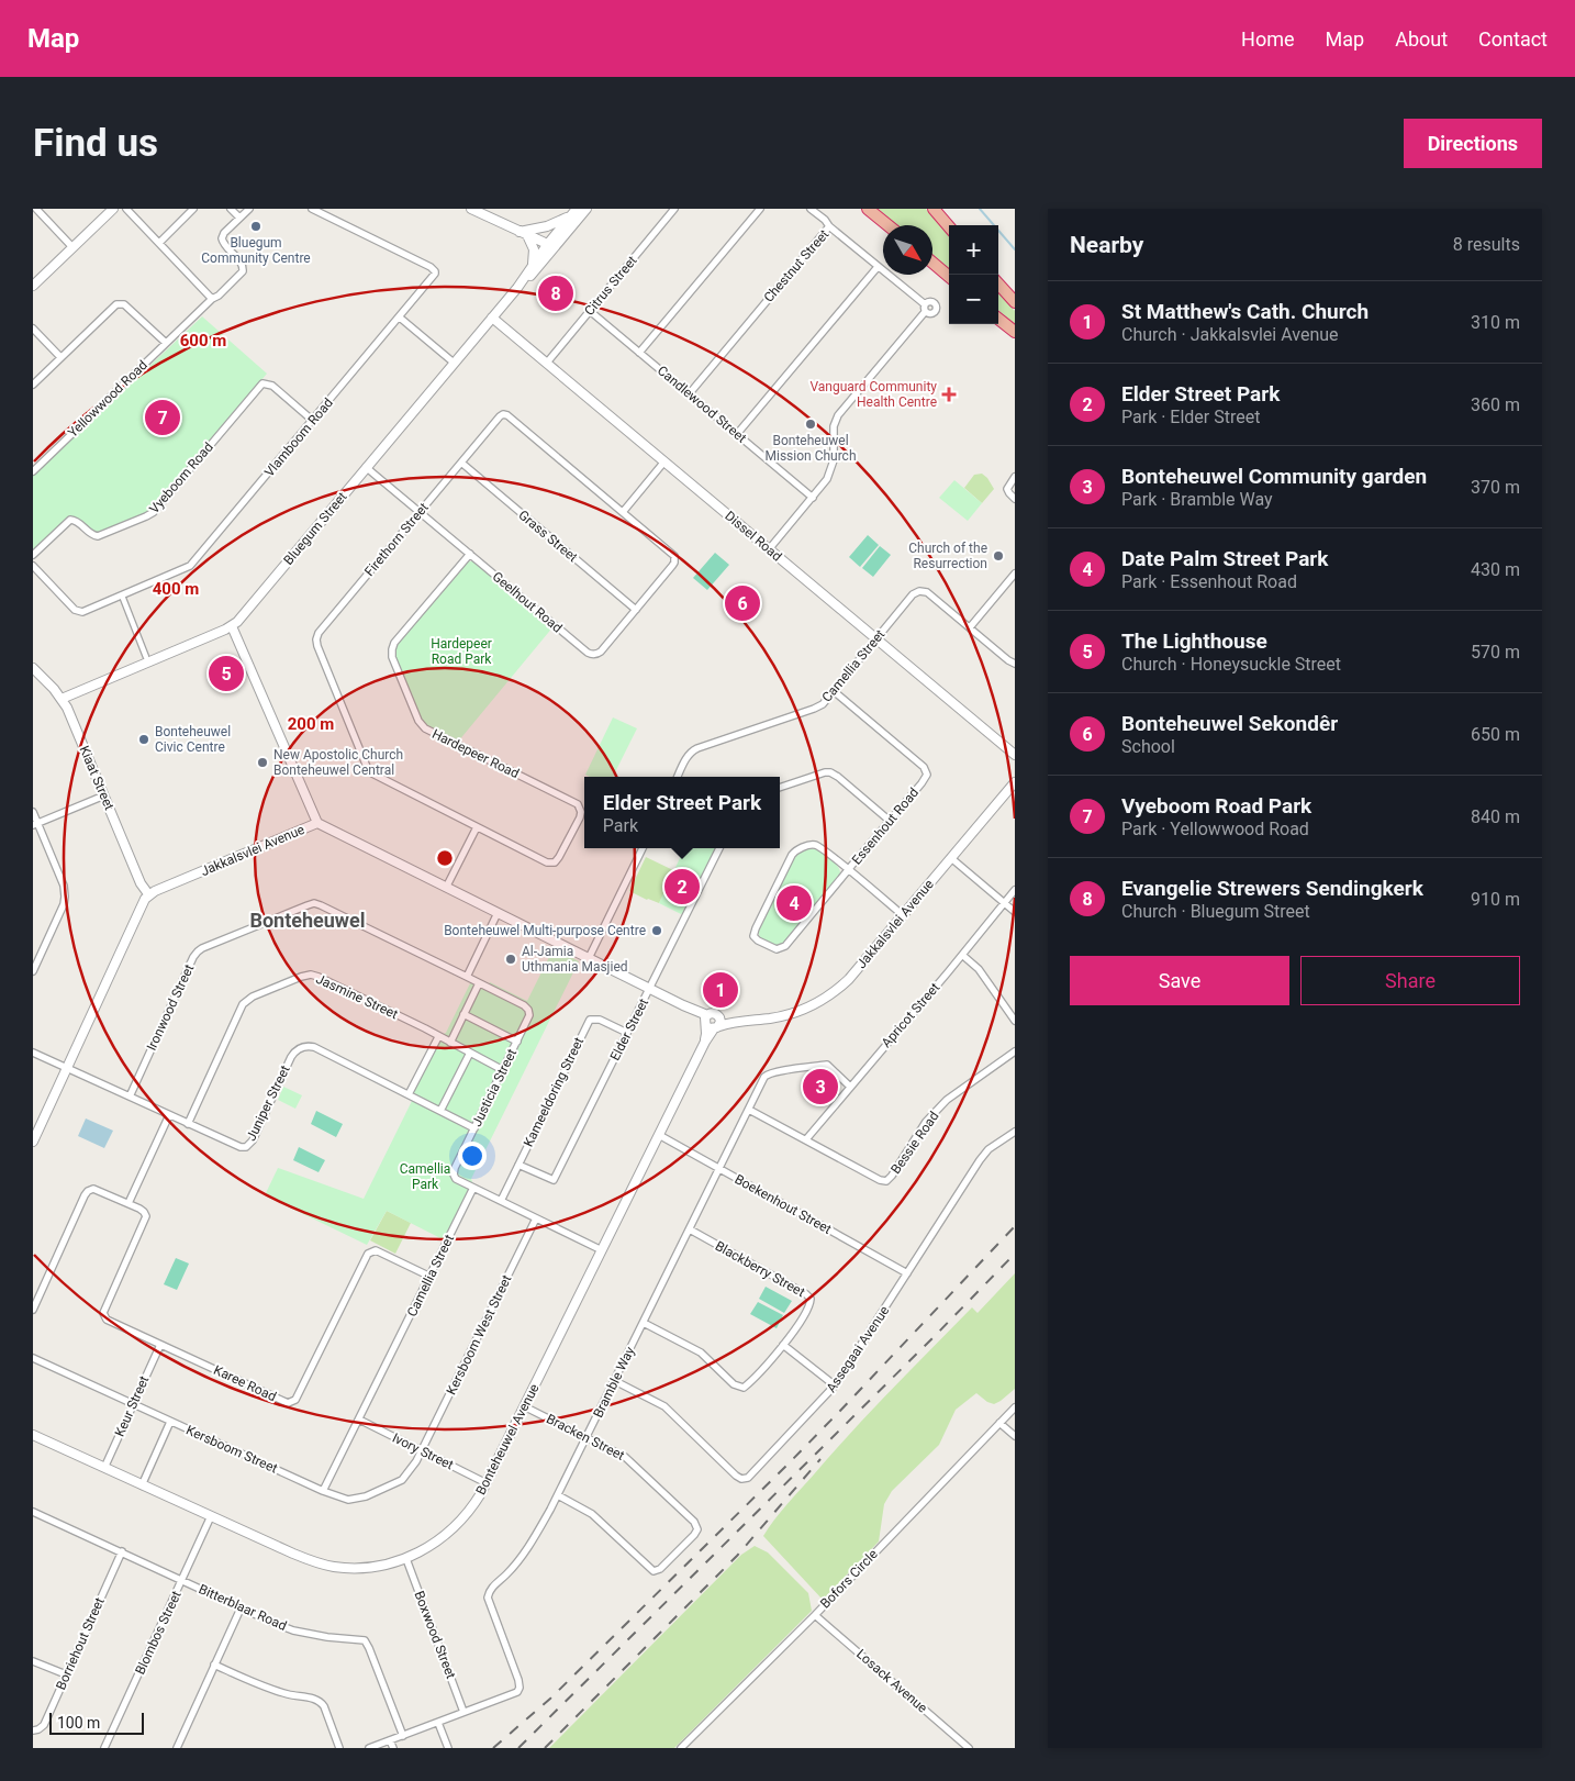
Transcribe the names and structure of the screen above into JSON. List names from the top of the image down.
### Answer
{
  "streets": {
    "street": [
      "Chestnut Street",
      "Citrus Street",
      "Yellowwood Road",
      "Candlewood Street",
      "Vlamboom Road",
      "Vyeboom Road",
      "Bluegum Street",
      "Grass Street",
      "Dissel Road",
      "Firethorn Street",
      "Geelhout Road",
      "Camellia Street",
      "Hardepeer Road",
      "Kiaat Street",
      "Essenhout Road",
      "Jakkalsvlei Avenue",
      "Jasmine Street",
      "Ironwood Street",
      "Apricot Street",
      "Elder Street",
      "Justicia Street",
      "Kameeldoring Street",
      "Juniper Street",
      "Bessie Road",
      "Boekenhout Street",
      "Blackberry Street",
      "Kersboom West Street",
      "Assegaai Avenue",
      "Bramble Way",
      "Karee Road",
      "Keur Street",
      "Bracken Street",
      "Bonteheuwel Avenue",
      "Kersboom Street",
      "Ivory Street",
      "Bofors Circle",
      "Bitterblaar Road",
      "Blombos Street",
      "Boxwood Street",
      "Borriehout Street",
      "Losack Avenue"
    ]
  },
  "crossings": [
    ["Chestnut Street", "Candlewood Street"],
    ["Citrus Street", "Candlewood Street"],
    ["Citrus Street", "Dissel Road"],
    ["Vlamboom Road", "Vyeboom Road"],
    ["Bluegum Street", "Dissel Road"],
    ["Bluegum Street", "Geelhout Road"],
    ["Bluegum Street", "Kiaat Street"],
    ["Grass Street", "Firethorn Street"],
    ["Grass Street", "Geelhout Road"],
    ["Dissel Road", "Camellia Street"],
    ["Firethorn Street", "Geelhout Road"],
    ["Firethorn Street", "Hardepeer Road"],
    ["Geelhout Road", "Hardepeer Road"],
    ["Camellia Street", "Essenhout Road"],
    ["Camellia Street", "Justicia Street"],
    ["Camellia Street", "Karee Road"],
    ["Camellia Street", "Kersboom Street"],
    ["Camellia Street", "Ivory Street"],
    ["Kiaat Street", "Jakkalsvlei Avenue"],
    ["Jakkalsvlei Avenue", "Elder Street"],
    ["Jakkalsvlei Avenue", "Bonteheuwel Avenue"],
    ["Jasmine Street", "Justicia Street"],
    ["Jasmine Street", "Juniper Street"],
    ["Ironwood Street", "Justicia Street"],
    ["Ironwood Street", "Juniper Street"],
    ["Apricot Street", "Bessie Road"],
    ["Apricot Street", "Bramble Way"],
    ["Elder Street", "Kameeldoring Street"],
    ["Bessie Road", "Bramble Way"],
    ["Boekenhout Street", "Assegaai Avenue"],
    ["Boekenhout Street", "Bramble Way"],
    ["Boekenhout Street", "Bonteheuwel Avenue"],
    ["Blackberry Street", "Bramble Way"],
    ["Kersboom West Street", "Kersboom Street"],
    ["Kersboom West Street", "Ivory Street"],
    ["Assegaai Avenue", "Bramble Way"],
    ["Bramble Way", "Bracken Street"],
    ["Bramble Way", "Bitterblaar Road"],
    ["Bramble Way", "Boxwood Street"],
    ["Karee Road", "Keur Street"],
    ["Keur Street", "Bonteheuwel Avenue"],
    ["Keur Street", "Kersboom Street"],
    ["Bracken Street", "Bonteheuwel Avenue"],
    ["Bonteheuwel Avenue", "Ivory Street"],
    ["Bonteheuwel Avenue", "Blombos Street"],
    ["Bonteheuwel Avenue", "Boxwood Street"],
    ["Kersboom Street", "Ivory Street"],
    ["Bofors Circle", "Losack Avenue"],
    ["Bitterblaar Road", "Blombos Street"],
    ["Bitterblaar Road", "Borriehout Street"]
  ],
  "districts": ["Bonteheuwel"],
  "parks": ["Hardepeer Road Park", "Camellia Park"],
  "places": {
    "other": [
      "Bluegum Community Centre",
      "Bonteheuwel Mission Church",
      "Church of the Resurrection",
      "Bonteheuwel Civic Centre",
      "New Apostolic Church Bonteheuwel Central",
      "Bonteheuwel Multi-purpose Centre",
      "Al-Jamia Uthmania Masjied"
    ],
    "health": ["Vanguard Community Health Centre"]
  },
  "scale_bar": "100 m",
  "north": "bottom right",
  "page": {
    "header": "Map",
    "nav": [
      "Home",
      "Map",
      "About",
      "Contact"
    ],
    "buttons": [
      "Directions",
      ["Save", "Share"]
    ],
    "title": "Find us",
    "heading": ["Nearby", "8 results"],
    "map_buttons": ["+", "−"],
    "pins": [
      "8",
      "7",
      "6",
      "5",
      "2",
      "4",
      "1",
      "3"
    ],
    "list": [
      {
        "mark": "1",
        "name": "St Matthew's Cath. Church",
        "note": "Church · Jakkalsvlei Avenue",
        "value": "310 m"
      },
      {
        "mark": "2",
        "name": "Elder Street Park",
        "note": "Park · Elder Street",
        "value": "360 m"
      },
      {
        "mark": "3",
        "name": "Bonteheuwel Community garden",
        "note": "Park · Bramble Way",
        "value": "370 m"
      },
      {
        "mark": "4",
        "name": "Date Palm Street Park",
        "note": "Park · Essenhout Road",
        "value": "430 m"
      },
      {
        "mark": "5",
        "name": "The Lighthouse",
        "note": "Church · Honeysuckle Street",
        "value": "570 m"
      },
      {
        "mark": "6",
        "name": "Bonteheuwel Sekondêr",
        "note": "School",
        "value": "650 m"
      },
      {
        "mark": "7",
        "name": "Vyeboom Road Park",
        "note": "Park · Yellowwood Road",
        "value": "840 m"
      },
      {
        "mark": "8",
        "name": "Evangelie Strewers Sendingkerk",
        "note": "Church · Bluegum Street",
        "value": "910 m"
      }
    ],
    "popup": ["Elder Street Park", "Park"],
    "scale": "100 m"
  },
  "rings": ["600 m", "400 m", "200 m"]
}
